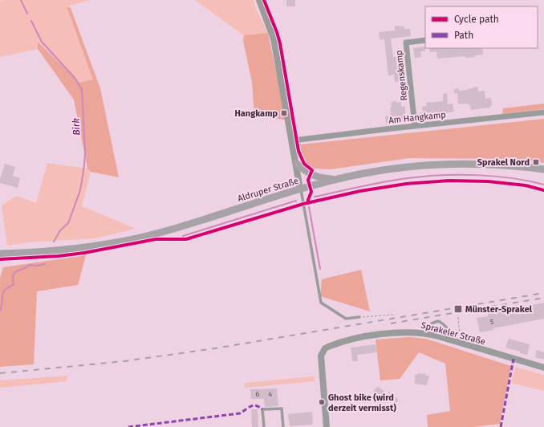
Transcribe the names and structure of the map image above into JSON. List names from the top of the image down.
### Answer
{
  "streets": {
    "main road": ["Aldruper Straße"],
    "street": ["Regenskamp", "Am Hangkamp", "Sprakeler Straße"]
  },
  "crossings": [
    ["Regenskamp", "Am Hangkamp"]
  ],
  "water": ["Birk"],
  "places": {
    "transit": ["Hangkamp", "Sprakel Nord", "Münster-Sprakel"],
    "other": ["Ghost bike (wird derzeit vermisst)"]
  },
  "house_numbers": ["5", "6", "4"],
  "legend": ["Cycle path", "Path"]
}
